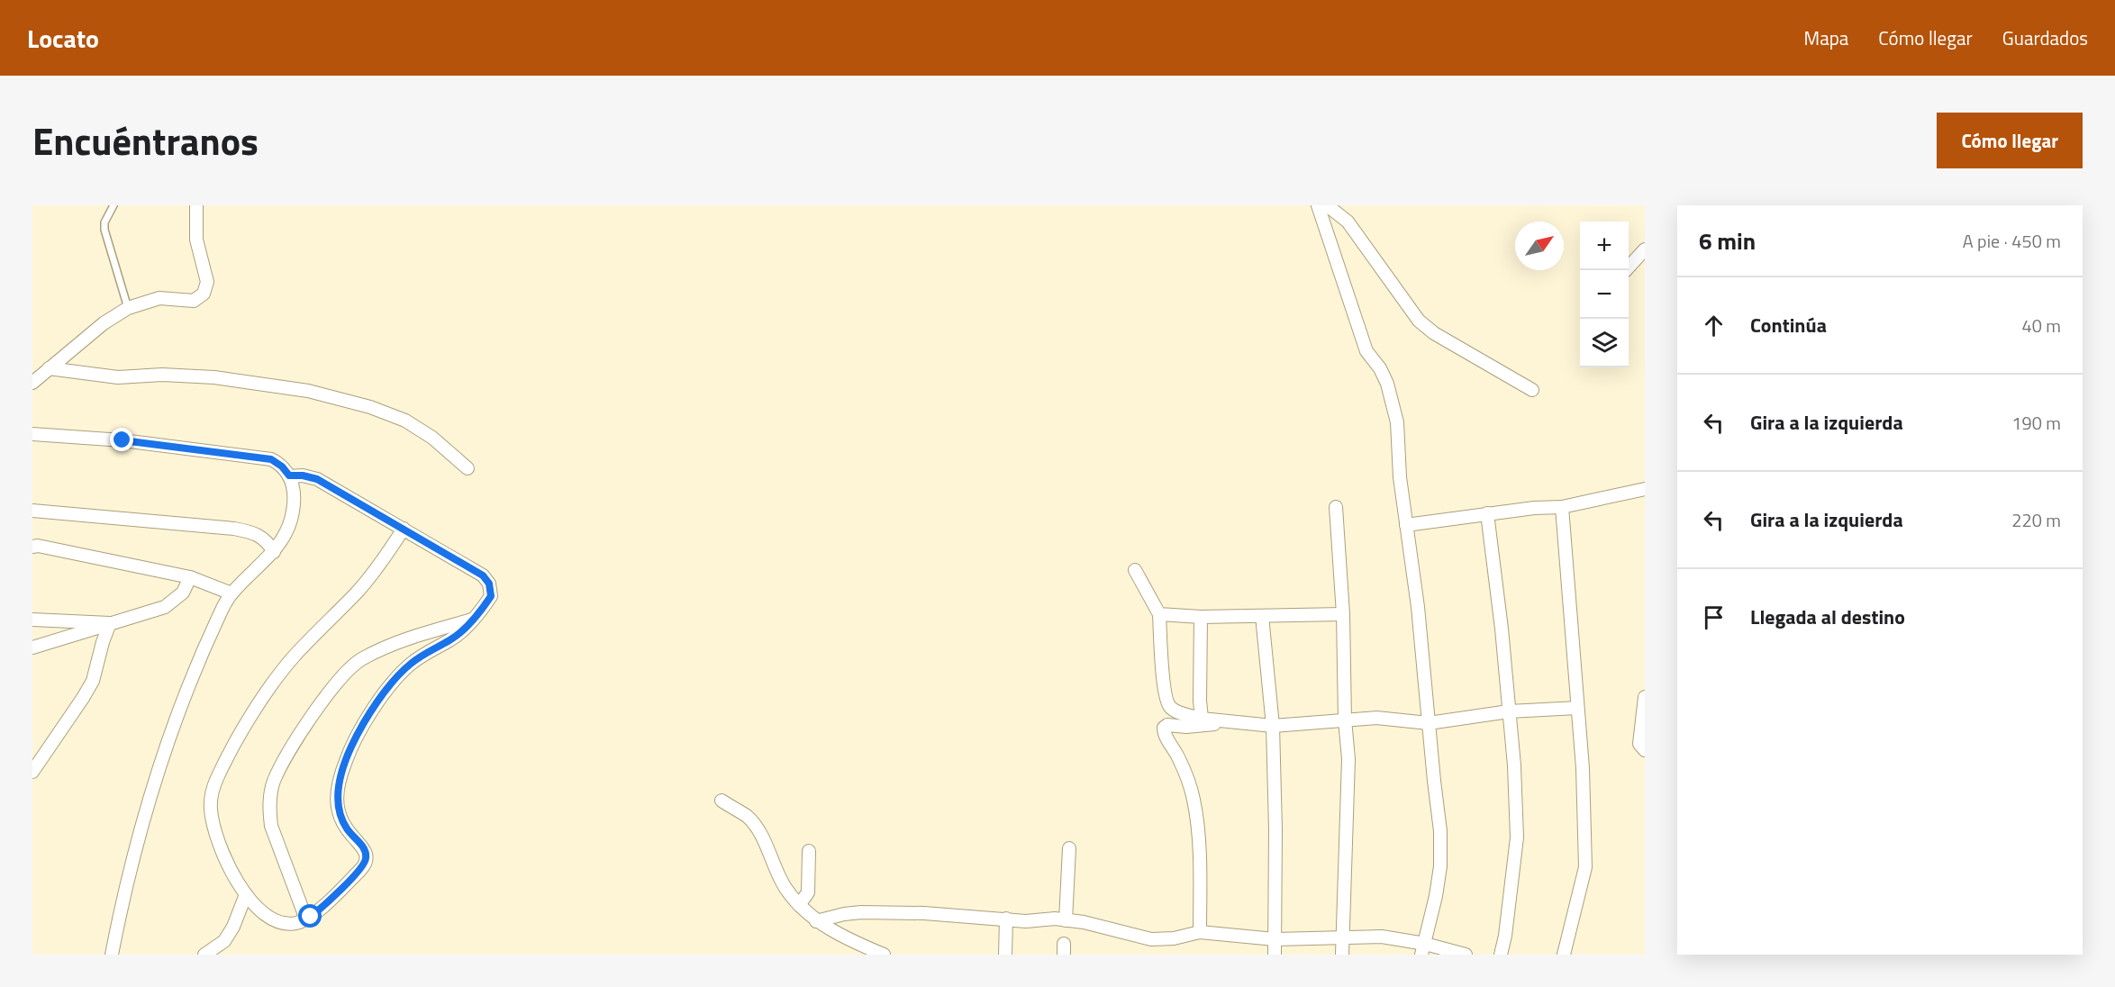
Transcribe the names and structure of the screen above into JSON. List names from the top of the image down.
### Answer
{
  "north": "top right",
  "page": {
    "header": "Locato",
    "nav": ["Mapa", "Cómo llegar", "Guardados"],
    "title": "Encuéntranos",
    "buttons": "Cómo llegar",
    "heading": ["6 min", "A pie · 450 m"],
    "map_buttons": ["+", "−"],
    "list": [
      ["Continúa", "40 m"],
      ["Gira a la izquierda", "190 m"],
      ["Gira a la izquierda", "220 m"],
      "Llegada al destino"
    ]
  }
}
